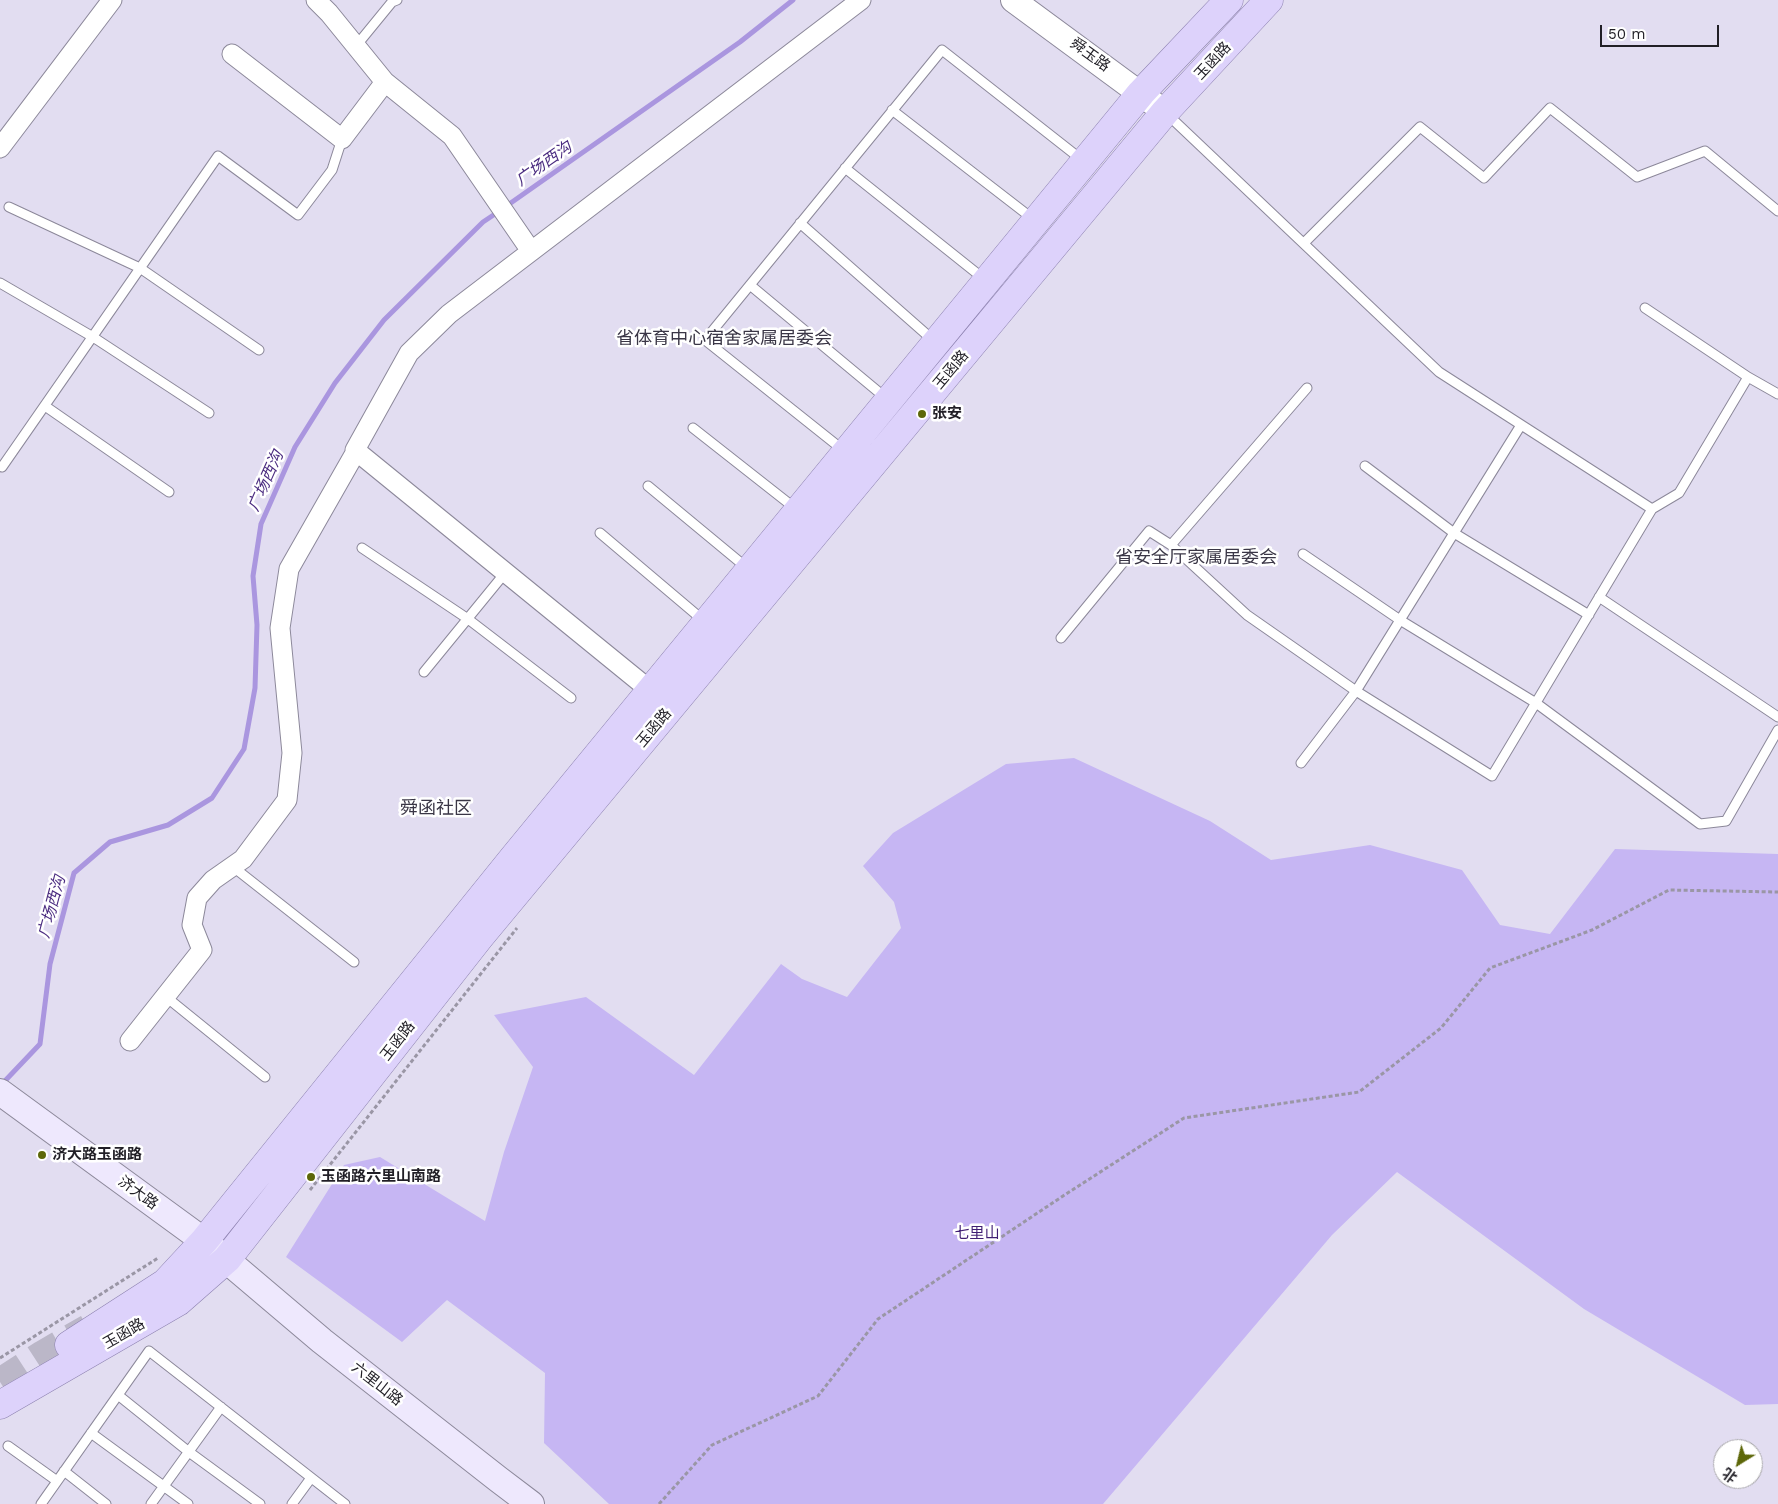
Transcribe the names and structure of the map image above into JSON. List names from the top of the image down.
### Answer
{
  "streets": {
    "main road": ["玉函路", "济大路", "六里山路"],
    "street": ["舜玉路"]
  },
  "crossings": [
    ["舜玉路", "玉函路"],
    ["玉函路", "济大路"],
    ["玉函路", "六里山路"],
    ["济大路", "六里山路"]
  ],
  "districts": ["省体育中心宿舍家属居委会", "省安全厅家属居委会", "舜函社区"],
  "water": ["广场西沟"],
  "parks": ["七里山"],
  "places": ["张安", "济大路玉函路", "玉函路六里山南路"],
  "scale_bar": "50 m",
  "north": "bottom left"
}
